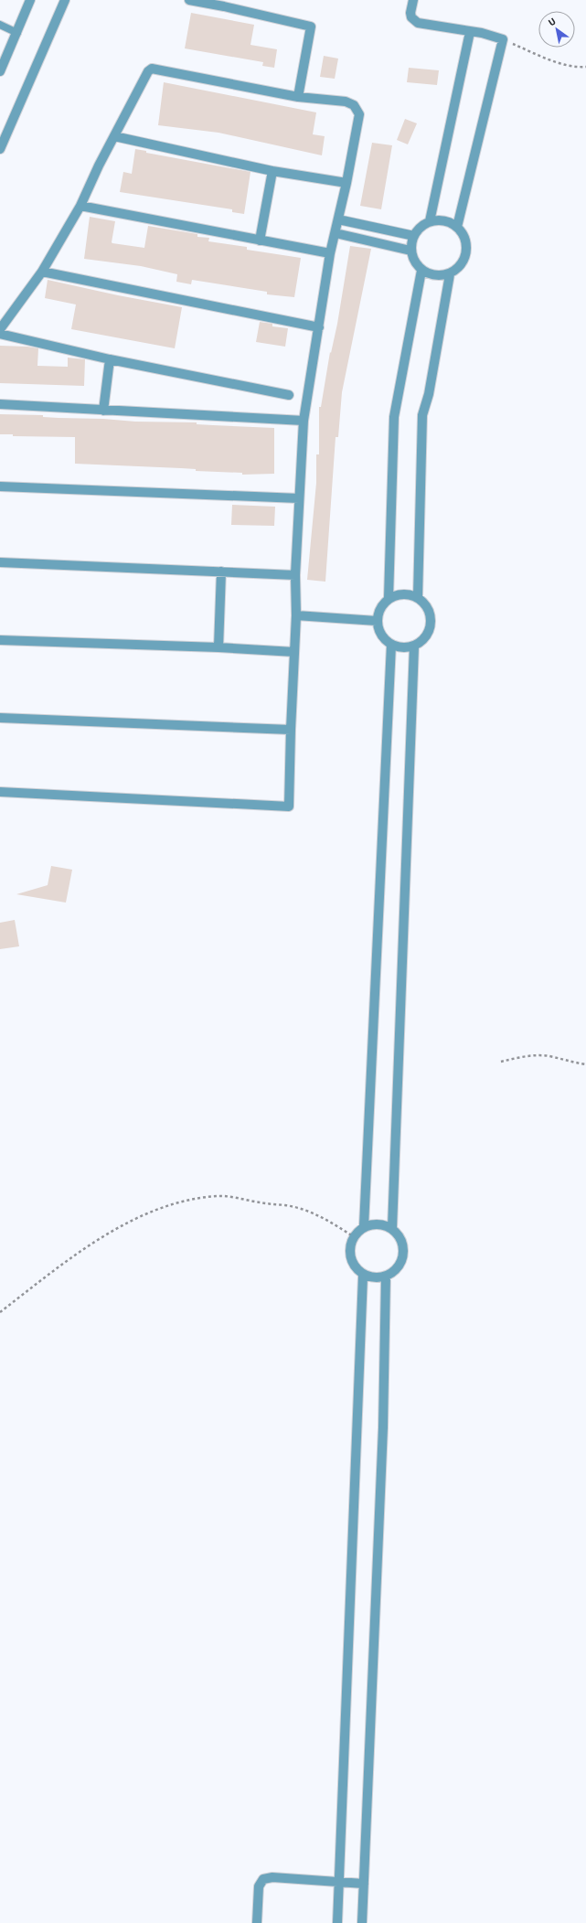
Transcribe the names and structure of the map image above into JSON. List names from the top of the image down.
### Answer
{
  "north": "top left"
}
